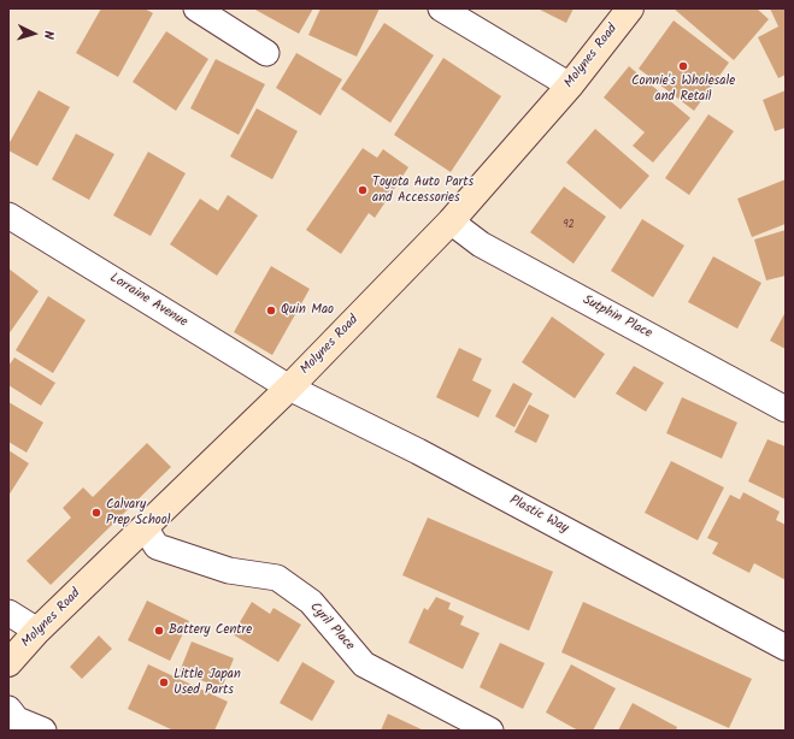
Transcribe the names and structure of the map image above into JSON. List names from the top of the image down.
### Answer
{
  "streets": {
    "main road": ["Molynes Road"],
    "street": [
      "Lorraine Avenue",
      "Sutphin Place",
      "Plastic Way",
      "Cyril Place"
    ]
  },
  "crossings": [
    ["Molynes Road", "Lorraine Avenue"],
    ["Molynes Road", "Sutphin Place"],
    ["Molynes Road", "Plastic Way"],
    ["Molynes Road", "Cyril Place"],
    ["Lorraine Avenue", "Plastic Way"]
  ],
  "places": [
    "Connie's Wholesale and Retail",
    "Toyota Auto Parts and Accessories",
    "Quin Mao",
    "Calvary Prep School",
    "Battery Centre",
    "Little Japan Used Parts"
  ],
  "house_numbers": ["92"],
  "north": "right"
}
